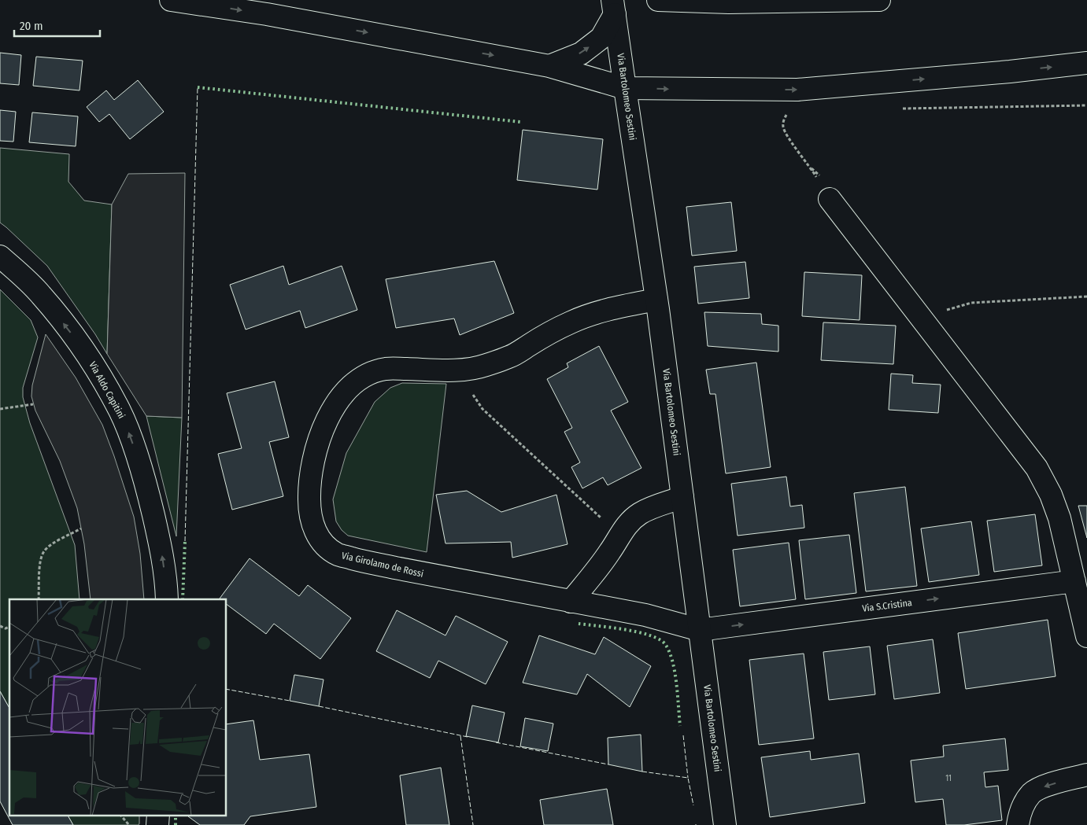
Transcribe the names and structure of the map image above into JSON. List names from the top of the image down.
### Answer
{
  "streets": {
    "street": [
      "Via Bartolomeo Sestini",
      "Via Aldo Capitini",
      "Via Girolamo de Rossi",
      "Via S.Cristina"
    ]
  },
  "crossings": [
    ["Via Bartolomeo Sestini", "Via Girolamo de Rossi"],
    ["Via Bartolomeo Sestini", "Via S.Cristina"],
    ["Via Girolamo de Rossi", "Via S.Cristina"]
  ],
  "one_way": ["Via Aldo Capitini", "Via S.Cristina"],
  "house_numbers": ["11"],
  "scale_bar": "20 m"
}
